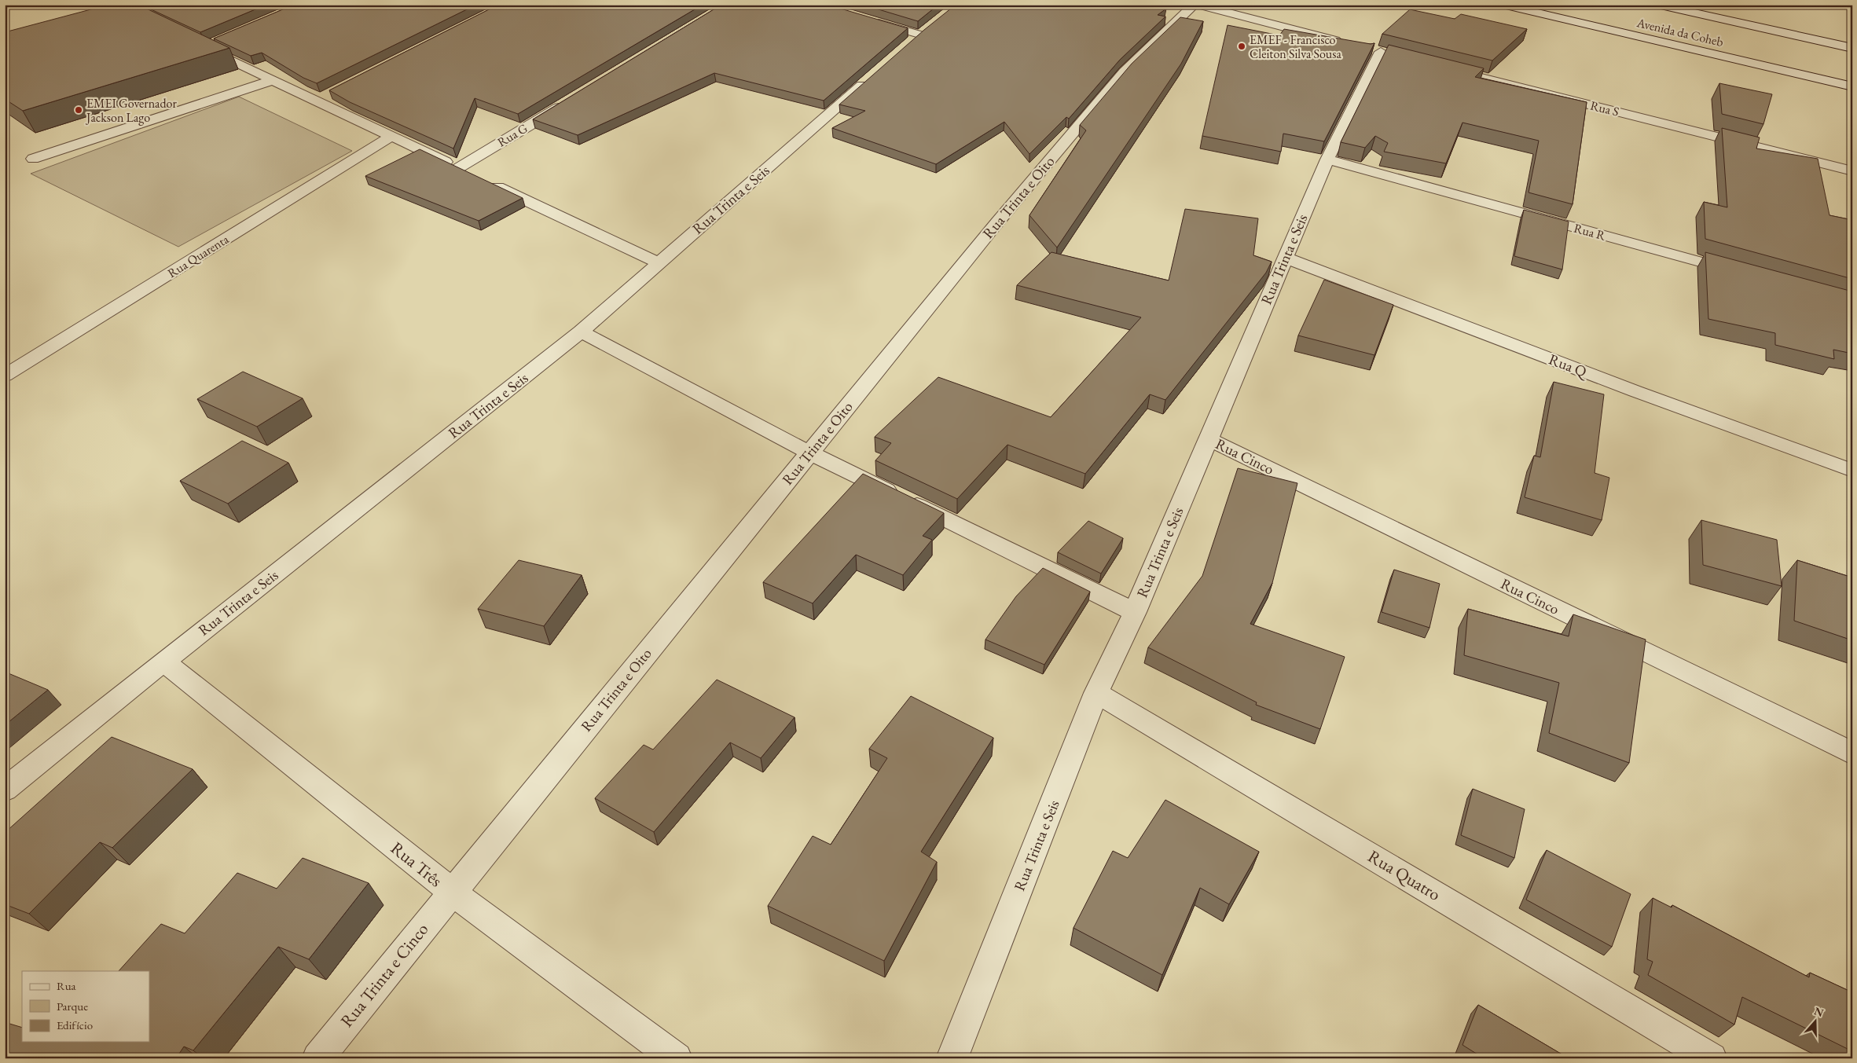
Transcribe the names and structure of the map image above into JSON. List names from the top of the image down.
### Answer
{
  "streets": {
    "street": [
      "Avenida da Coheb",
      "Rua S",
      "Rua G",
      "Rua Trinta e Oito",
      "Rua Trinta e Seis",
      "Rua R",
      "Rua Quarenta",
      "Rua Q",
      "Rua Cinco",
      "Rua Três",
      "Rua Quatro",
      "Rua Trinta e Cinco"
    ]
  },
  "crossings": [
    ["Rua Trinta e Oito", "Rua Três"],
    ["Rua Trinta e Oito", "Rua Trinta e Cinco"],
    ["Rua Trinta e Seis", "Rua R"],
    ["Rua Trinta e Seis", "Rua Q"],
    ["Rua Trinta e Seis", "Rua Cinco"],
    ["Rua Trinta e Seis", "Rua Três"],
    ["Rua Trinta e Seis", "Rua Quatro"],
    ["Rua Três", "Rua Trinta e Cinco"]
  ],
  "places": ["EMEF - Francisco Cleiton Silva Sousa", "EMEI Governador Jackson Lago"],
  "legend": ["Rua", "Parque", "Edifício"],
  "north": "top"
}
